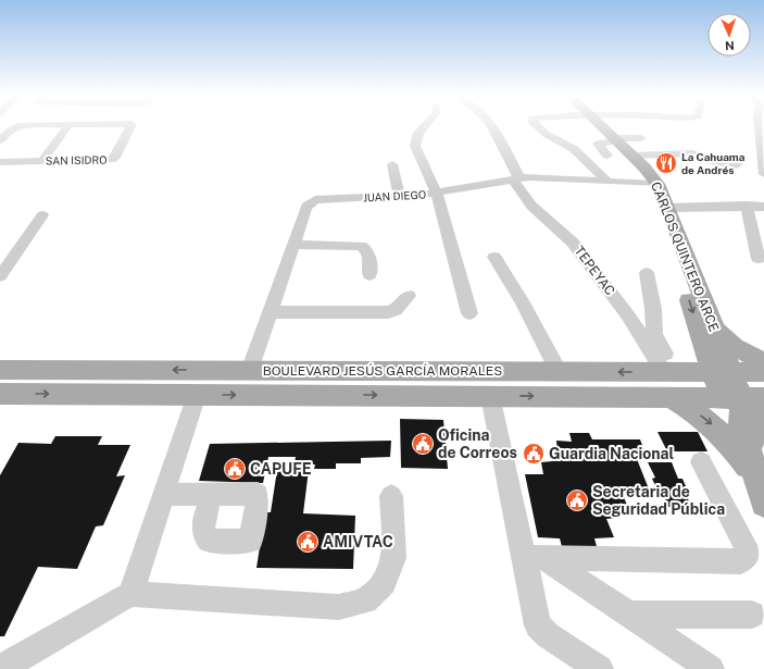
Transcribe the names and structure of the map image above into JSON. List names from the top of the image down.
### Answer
{
  "streets": {
    "main road": ["CARLOS QUINTERO ARCE", "BOULEVARD JESÚS GARCÍA MORALES"],
    "street": ["SAN ISIDRO", "JUAN DIEGO", "TEPEYAC"]
  },
  "crossings": [
    ["JUAN DIEGO", "CARLOS QUINTERO ARCE"],
    ["JUAN DIEGO", "TEPEYAC"],
    ["JUAN DIEGO", "BOULEVARD JESÚS GARCÍA MORALES"],
    ["CARLOS QUINTERO ARCE", "BOULEVARD JESÚS GARCÍA MORALES"],
    ["TEPEYAC", "BOULEVARD JESÚS GARCÍA MORALES"]
  ],
  "places": {
    "restaurant": ["La Cahuama de Andrés"],
    "public building": [
      "Oficina de Correos",
      "Guardia Nacional",
      "CAPUFE",
      "Secretaria de Seguridad Pública",
      "AMIVTAC"
    ]
  },
  "north": "bottom"
}
